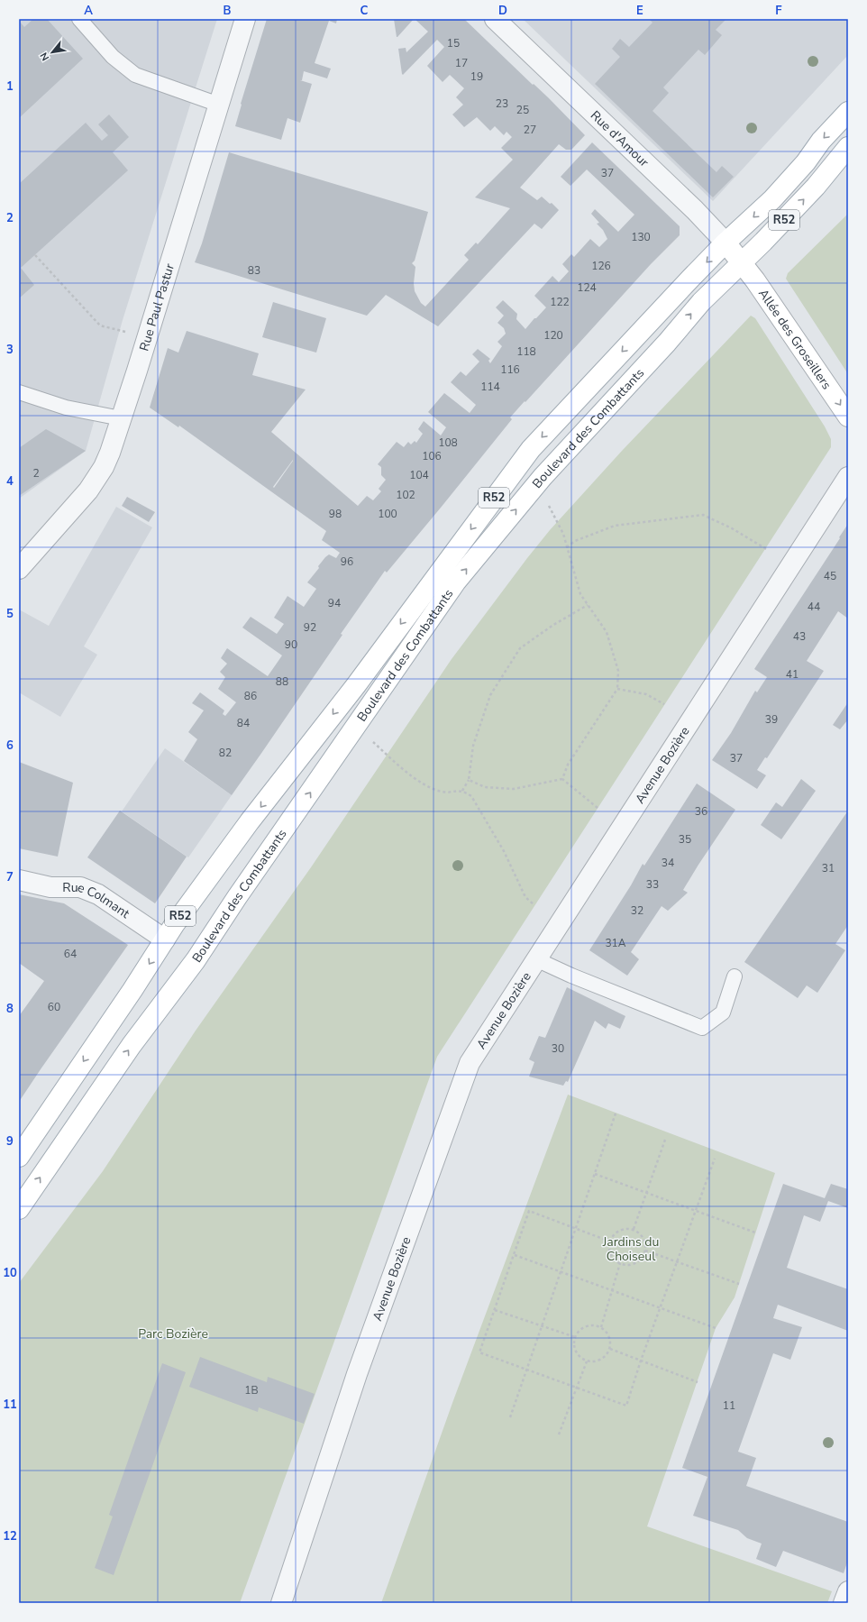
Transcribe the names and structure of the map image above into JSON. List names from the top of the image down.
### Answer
{
  "streets": {
    "main road": [
      "Rue d'Amour",
      "R52",
      "Allée des Groseillers",
      "Boulevard des Combattants"
    ],
    "street": ["Rue Paul Pastur", "Avenue Bozière", "Rue Colmant"]
  },
  "crossings": [
    ["Rue d'Amour", "R52"],
    ["Rue d'Amour", "Allée des Groseillers"],
    ["Rue d'Amour", "Boulevard des Combattants"],
    ["R52", "Boulevard des Combattants"],
    ["Allée des Groseillers", "Boulevard des Combattants"],
    ["Boulevard des Combattants", "Rue Colmant"]
  ],
  "one_way": ["Allée des Groseillers"],
  "parks": ["Jardins du Choiseul", "Parc Bozière"],
  "house_numbers": [
    "15",
    "17",
    "19",
    "23",
    "25",
    "27",
    "37",
    "130",
    "126",
    "83",
    "124",
    "122",
    "120",
    "118",
    "116",
    "114",
    "108",
    "106",
    "2",
    "104",
    "102",
    "98",
    "100",
    "96",
    "45",
    "94",
    "44",
    "92",
    "43",
    "90",
    "41",
    "88",
    "86",
    "39",
    "84",
    "82",
    "37",
    "36",
    "35",
    "34",
    "31",
    "33",
    "32",
    "31A",
    "64",
    "60",
    "30",
    "1B",
    "11"
  ],
  "north": "bottom left",
  "grid": {
    "columns": [
      "A",
      "B",
      "C",
      "D",
      "E",
      "F"
    ],
    "rows": [
      "1",
      "2",
      "3",
      "4",
      "5",
      "6",
      "7",
      "8",
      "9",
      "10",
      "11",
      "12"
    ]
  }
}
